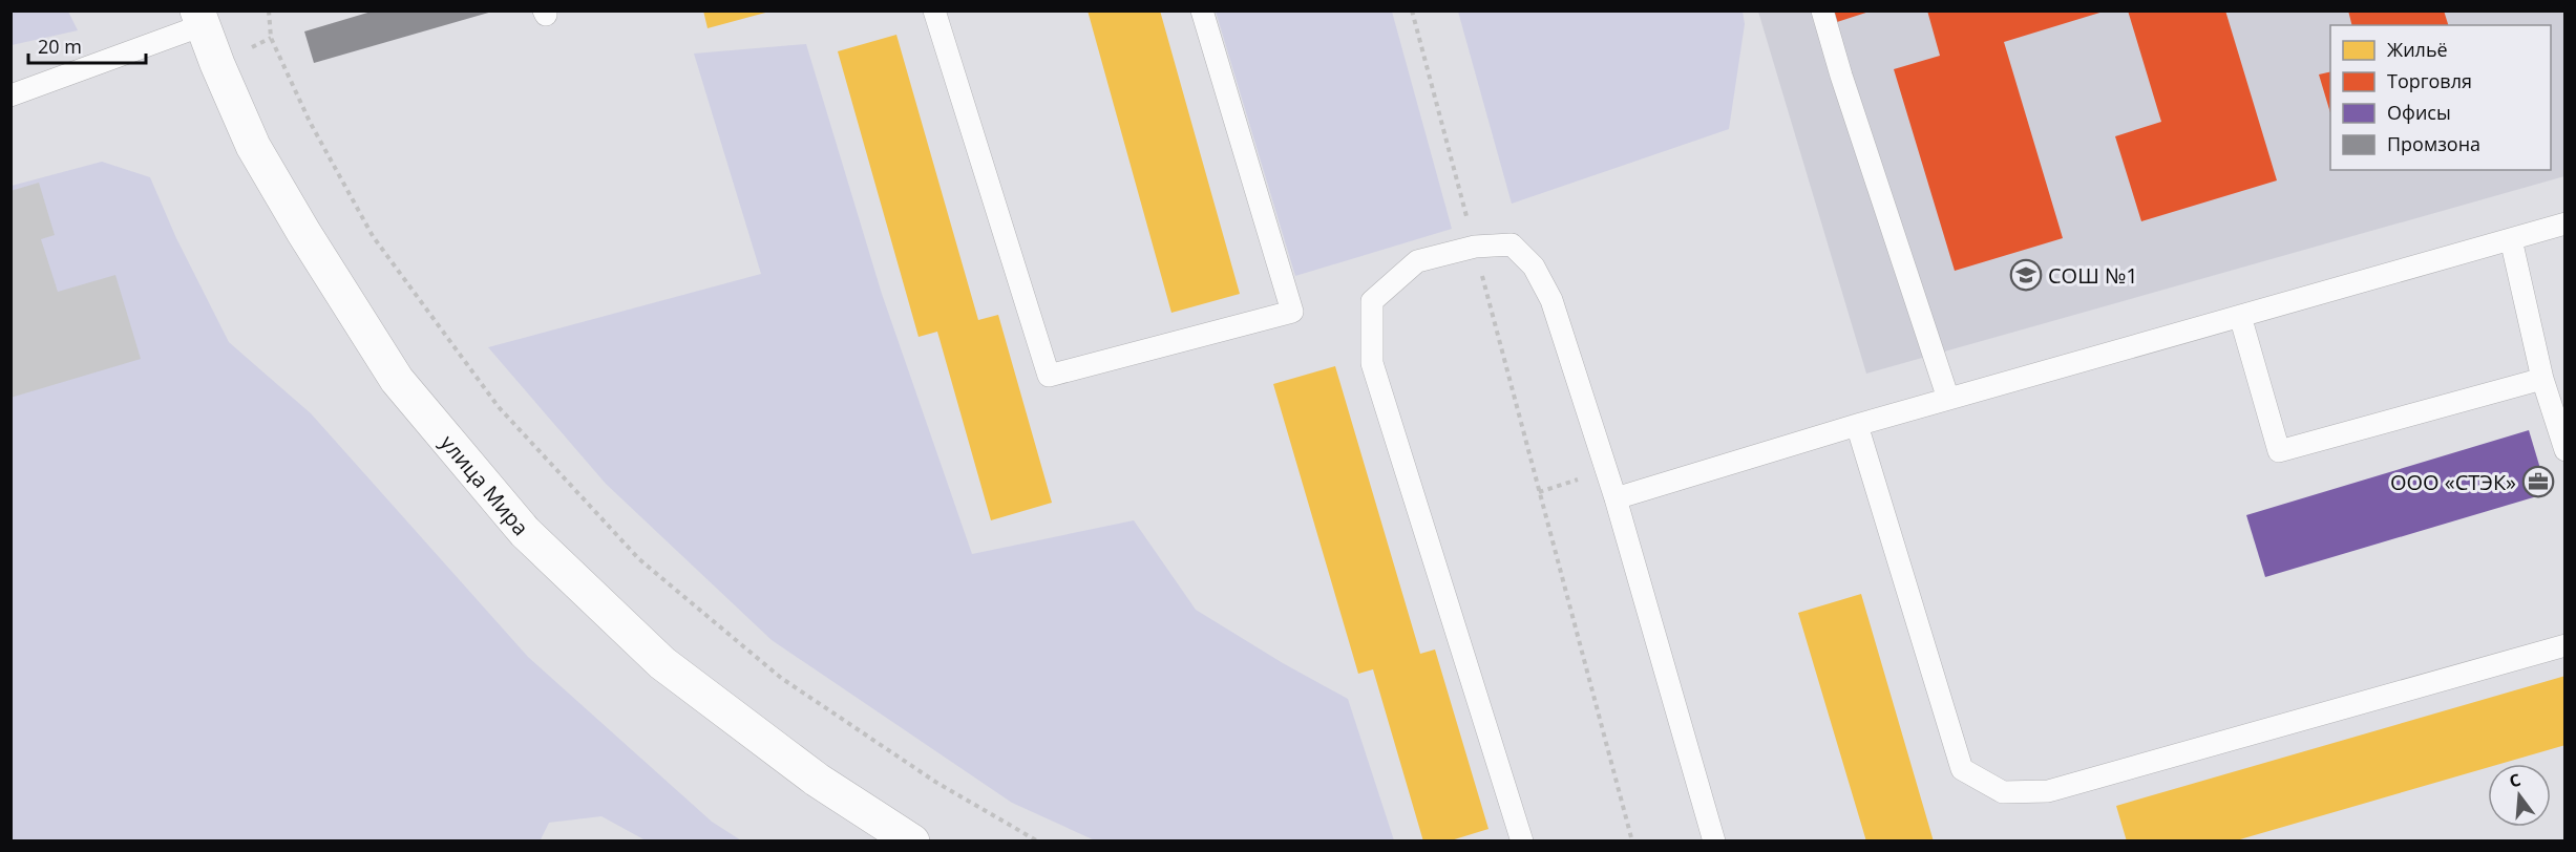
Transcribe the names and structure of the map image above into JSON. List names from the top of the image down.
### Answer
{
  "streets": {
    "main road": ["улица Мира"]
  },
  "places": {
    "school or university": ["СОШ №1"],
    "office": ["ООО «СТЭК»"]
  },
  "legend": [
    "Жильё",
    "Торговля",
    "Офисы",
    "Промзона"
  ],
  "scale_bar": "20 m",
  "north": "top"
}
